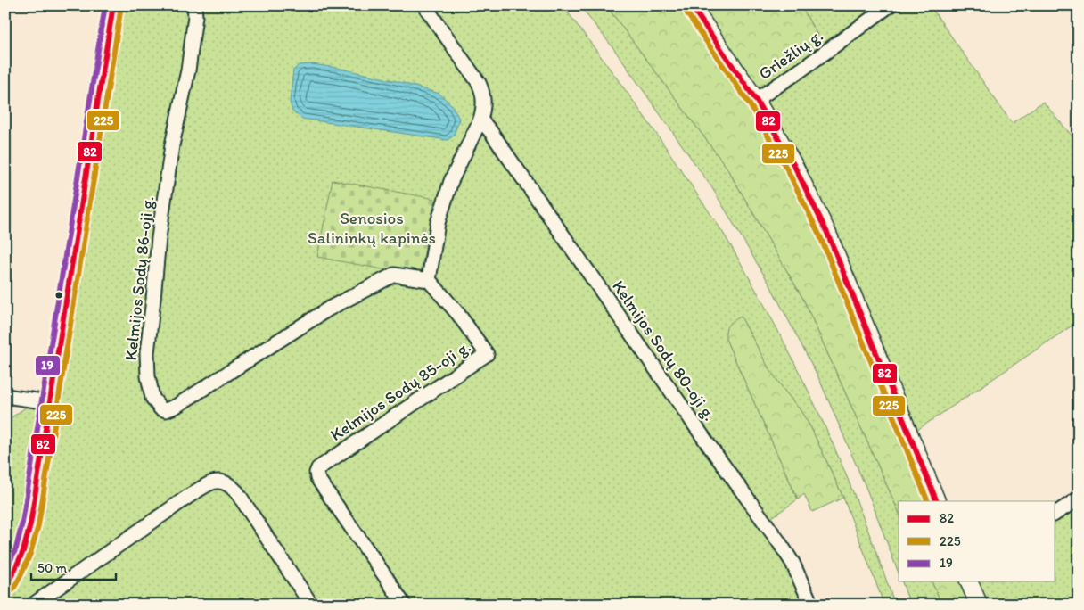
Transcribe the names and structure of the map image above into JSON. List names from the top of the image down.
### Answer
{
  "streets": {
    "street": [
      "Griežlių g.",
      "Kelmijos Sodų 86-oji g.",
      "Kelmijos Sodų 80-oji g.",
      "Kelmijos Sodų 85-oji g."
    ]
  },
  "crossings": [
    ["Kelmijos Sodų 86-oji g.", "Kelmijos Sodų 85-oji g."]
  ],
  "parks": ["Senosios Salininkų kapinės"],
  "lines": ["transit line 82", "transit line 19", "transit line 225"],
  "legend": ["82", "225", "19"],
  "scale_bar": "50 m"
}
